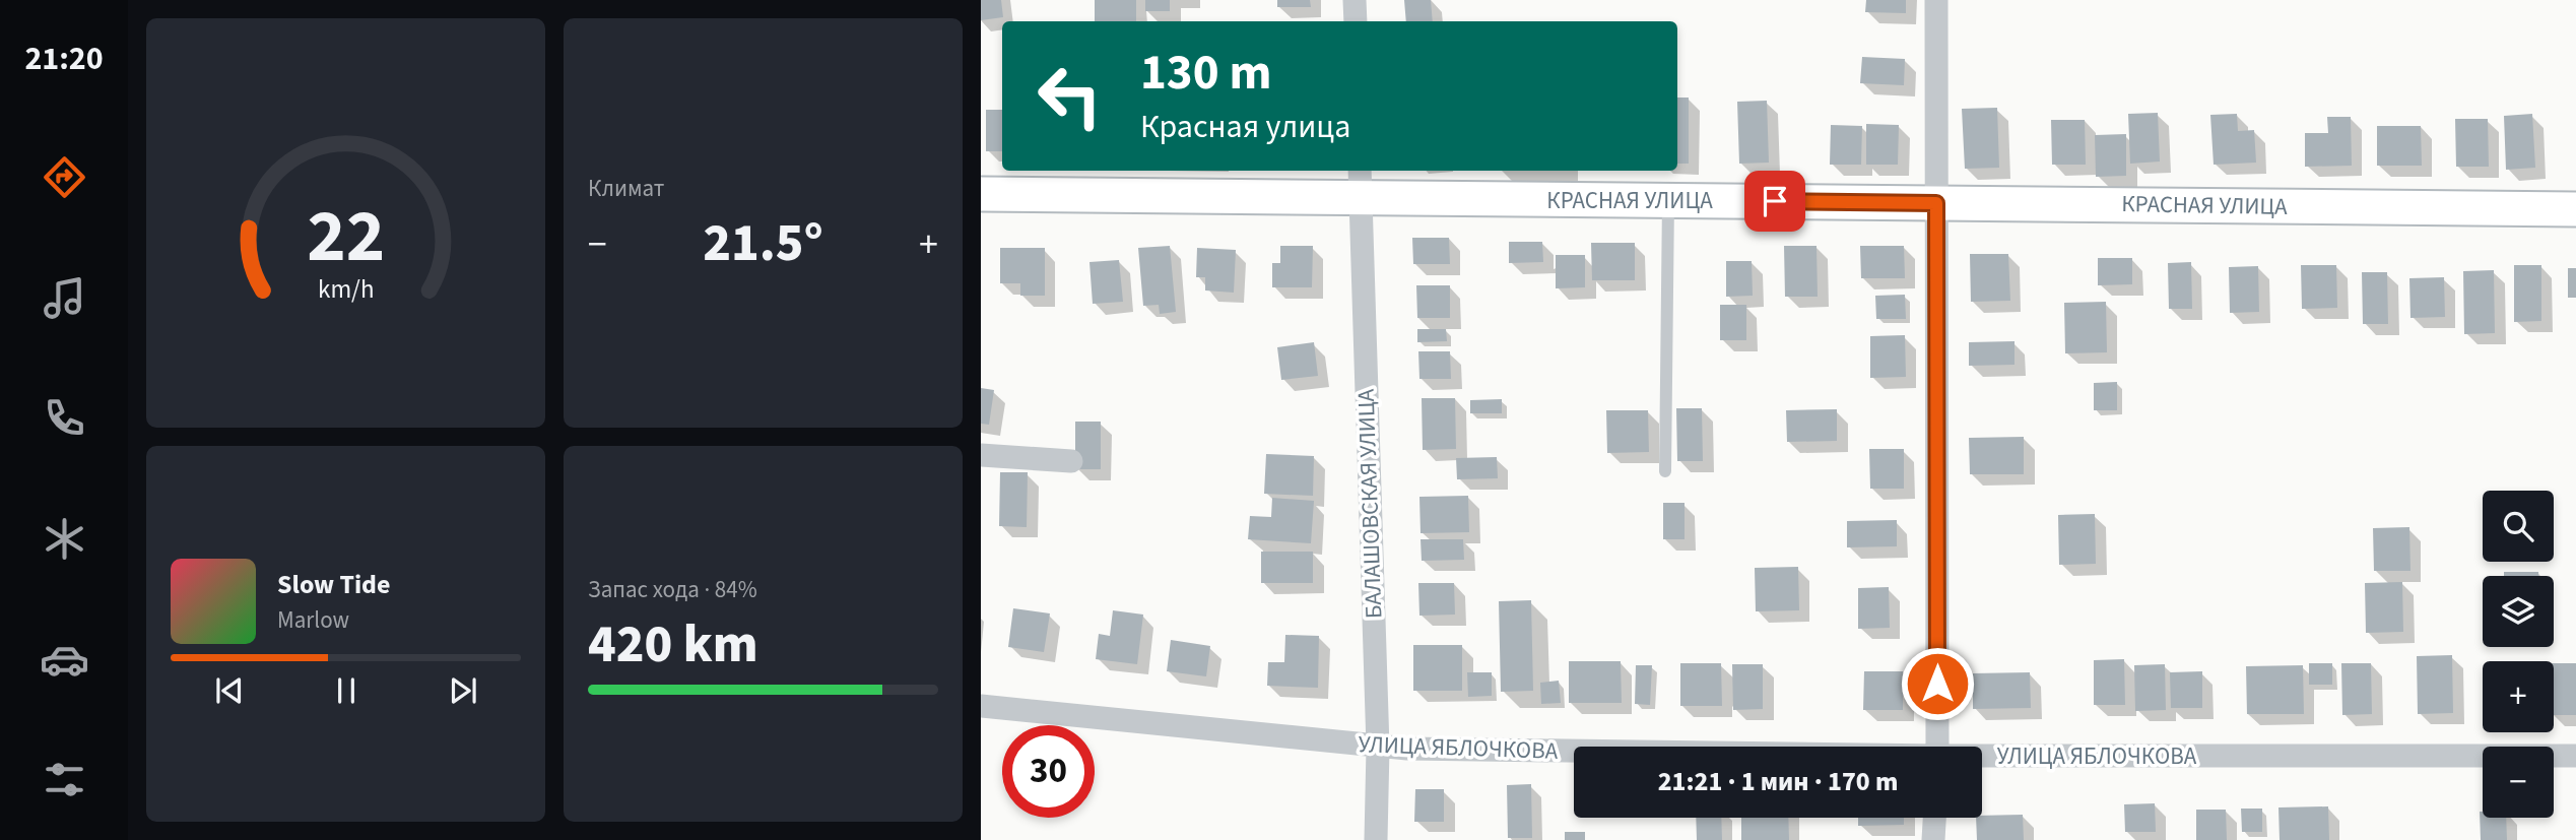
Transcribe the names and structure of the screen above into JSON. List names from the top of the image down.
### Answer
{
  "streets": {
    "main road": ["КРАСНАЯ УЛИЦА"],
    "street": ["БАЛАШОВСКАЯ УЛИЦА", "УЛИЦА ЯБЛОЧКОВА"]
  },
  "crossings": [
    ["КРАСНАЯ УЛИЦА", "БАЛАШОВСКАЯ УЛИЦА"],
    ["БАЛАШОВСКАЯ УЛИЦА", "УЛИЦА ЯБЛОЧКОВА"]
  ],
  "page": {
    "tabs": "21:20",
    "tile": [
      "Климат",
      ["Запас хода · 84%", "420 km"]
    ],
    "turn": ["130 m", "Красная улица"],
    "heat": ["−", "21.5°", "+"],
    "map_buttons": ["+", "−"],
    "song": ["Slow Tide", "Marlow"],
    "limit": "30",
    "trip": "21:21 · 1 мин · 170 m",
    "gauge": ["22", "km/h"]
  }
}
